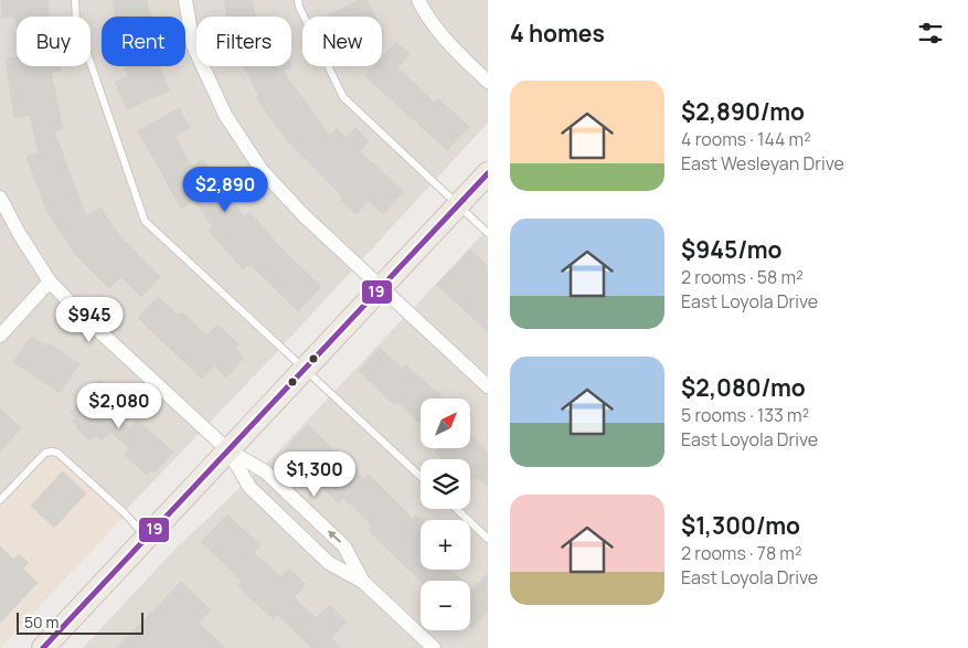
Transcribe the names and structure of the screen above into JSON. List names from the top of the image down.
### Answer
{
  "lines": ["transit line 19"],
  "scale_bar": "50 m",
  "north": "top right",
  "page": {
    "heading": "4 homes",
    "chip": [
      "Buy",
      "Rent",
      "Filters",
      "New"
    ],
    "list": [
      {
        "name": "$2,890/mo",
        "note": "4 rooms · 144 m² · East Wesleyan Drive"
      },
      {
        "name": "$945/mo",
        "note": "2 rooms · 58 m² · East Loyola Drive"
      },
      {
        "name": "$2,080/mo",
        "note": "5 rooms · 133 m² · East Loyola Drive"
      },
      {
        "name": "$1,300/mo",
        "note": "2 rooms · 78 m² · East Loyola Drive"
      }
    ],
    "price": [
      "$2,890",
      "$945",
      "$2,080",
      "$1,300"
    ],
    "map_buttons": ["+", "−"],
    "scale": "50 m"
  }
}
